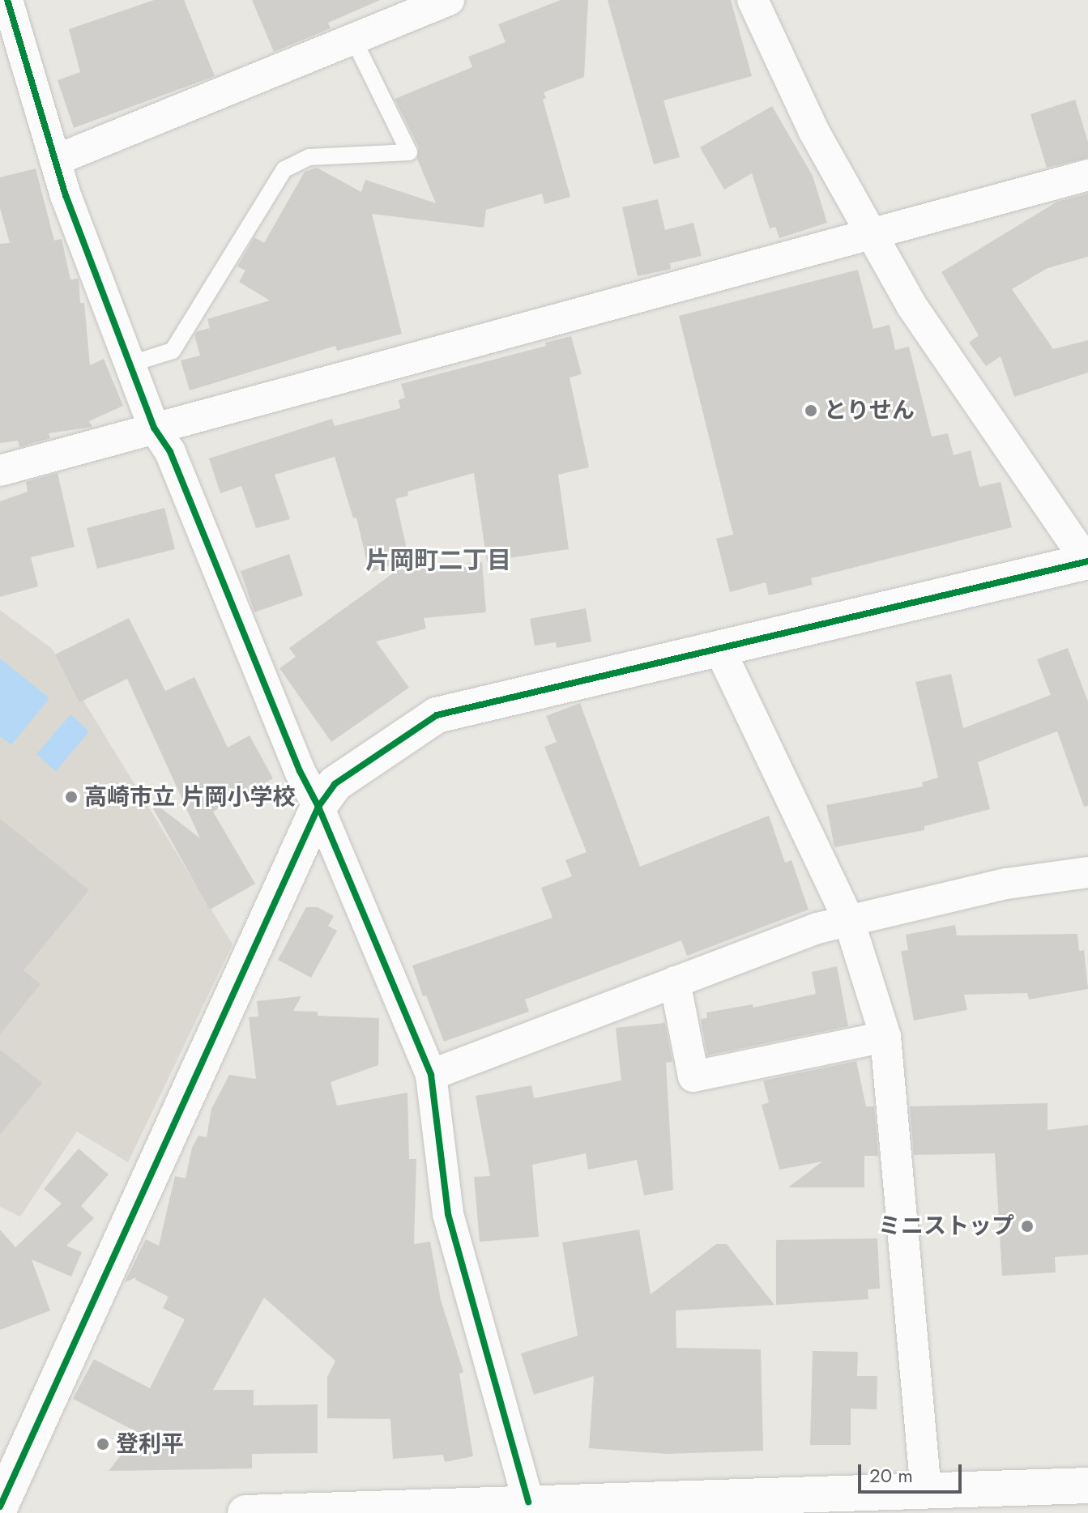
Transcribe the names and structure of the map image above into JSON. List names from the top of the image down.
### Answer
{
  "districts": ["片岡町二丁目"],
  "places": [
    "とりせん",
    "高崎市立 片岡小学校",
    "ミニストップ",
    "登利平"
  ],
  "scale_bar": "20 m"
}
